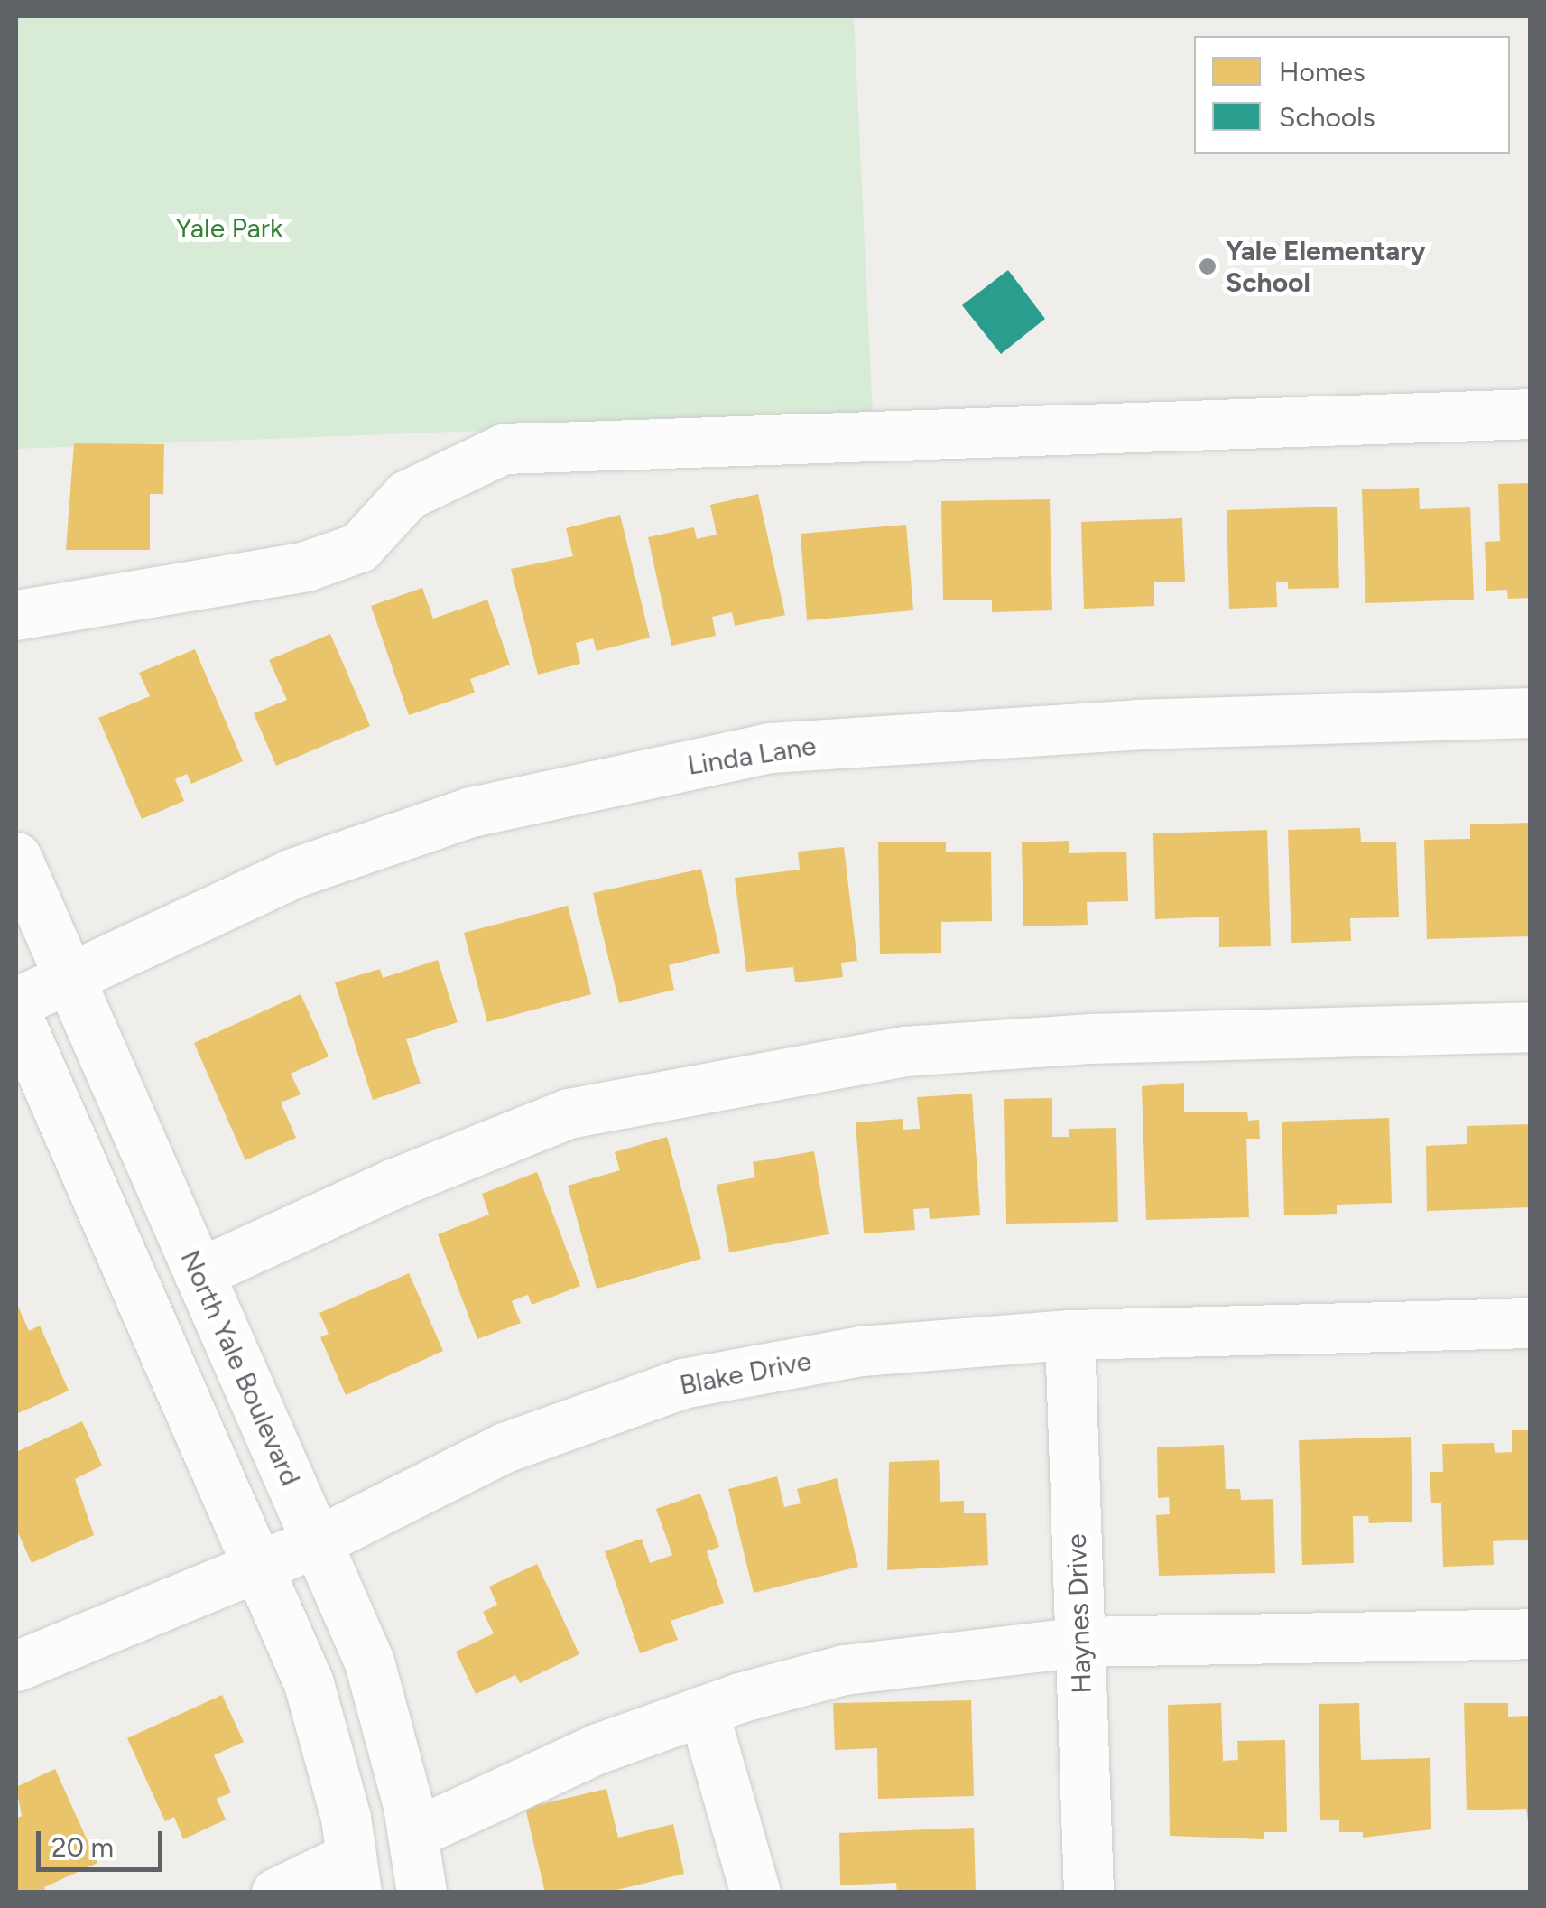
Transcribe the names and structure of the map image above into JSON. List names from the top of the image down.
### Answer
{
  "streets": {
    "street": [
      "Linda Lane",
      "North Yale Boulevard",
      "Blake Drive",
      "Haynes Drive"
    ]
  },
  "crossings": [
    ["Linda Lane", "North Yale Boulevard"],
    ["North Yale Boulevard", "Blake Drive"],
    ["Blake Drive", "Haynes Drive"]
  ],
  "parks": ["Yale Park"],
  "places": ["Yale Elementary School"],
  "legend": ["Homes", "Schools"],
  "scale_bar": "20 m"
}
